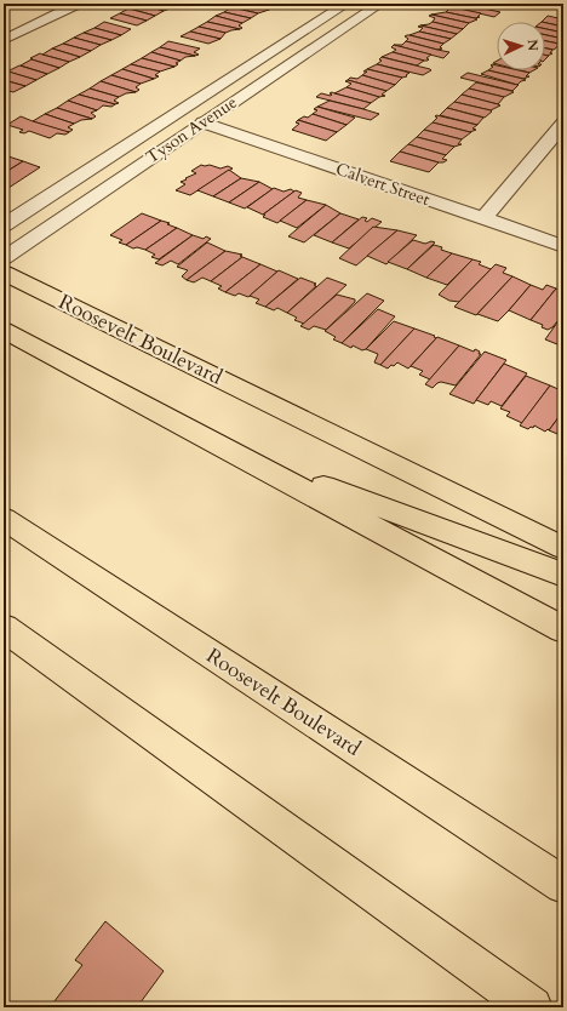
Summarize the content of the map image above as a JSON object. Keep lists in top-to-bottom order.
{
  "streets": {
    "highway": ["Roosevelt Boulevard"],
    "street": ["Tyson Avenue", "Calvert Street"]
  },
  "crossings": [
    ["Tyson Avenue", "Calvert Street"]
  ],
  "north": "right"
}
